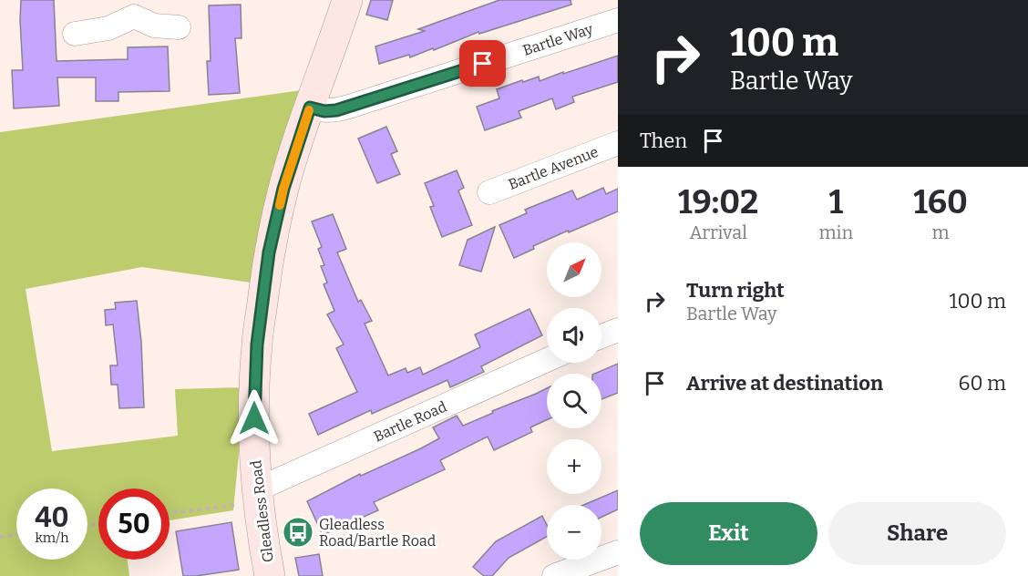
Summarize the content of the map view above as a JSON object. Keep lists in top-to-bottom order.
{
  "streets": {
    "main road": ["Gleadless Road"],
    "street": ["Bartle Way", "Bartle Avenue", "Bartle Road"]
  },
  "crossings": [
    ["Bartle Way", "Gleadless Road"],
    ["Bartle Road", "Gleadless Road"]
  ],
  "places": {
    "bus stop": ["Gleadless Road/Bartle Road"]
  },
  "north": "top right",
  "page": {
    "turn": ["100 m", "Bartle Way"],
    "then": "Then",
    "eta": [
      "19:02",
      "Arrival",
      "1",
      "min",
      "160",
      "m"
    ],
    "map_buttons": ["+", "−"],
    "list": [
      {
        "name": "Turn right",
        "note": "Bartle Way",
        "value": "100 m"
      },
      {
        "name": "Arrive at destination",
        "value": "60 m"
      }
    ],
    "speed": "40 km/h",
    "limit": "50",
    "buttons": ["Exit", "Share"]
  }
}
